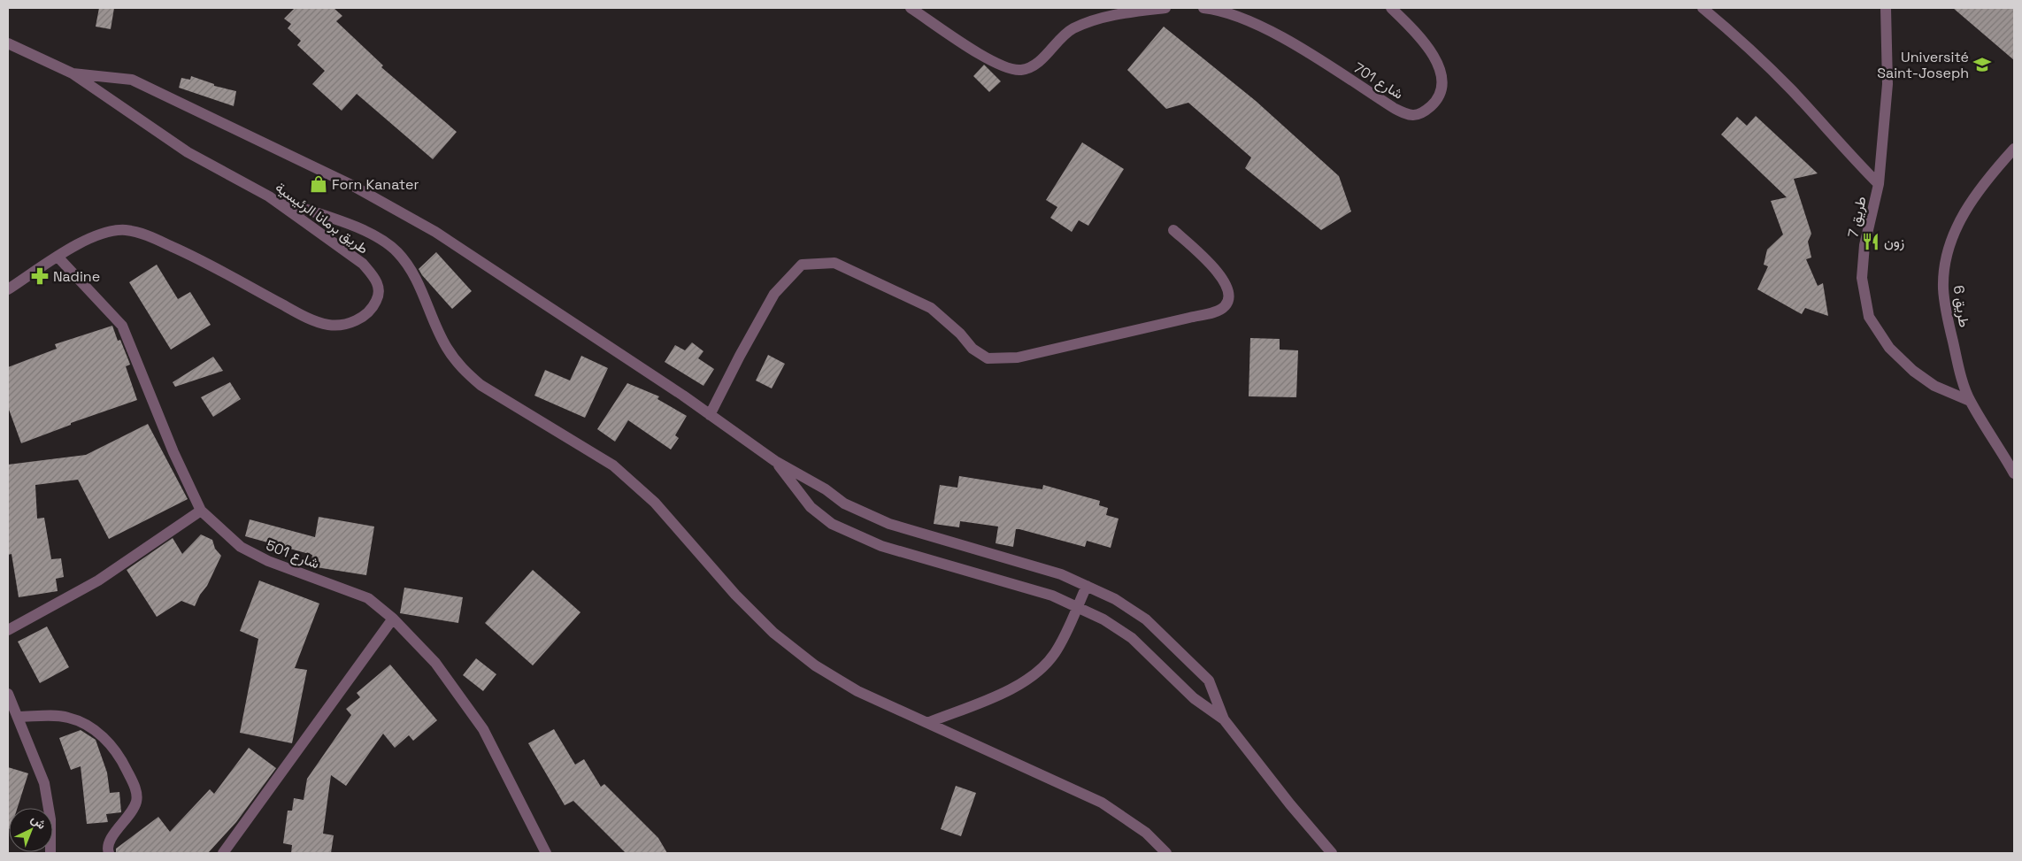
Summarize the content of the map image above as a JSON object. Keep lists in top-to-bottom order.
{
  "streets": {
    "street": [
      "شارع 701",
      "طريق 7",
      "طريق برمانا الرئيسية",
      "طريق 6",
      "شارع 501"
    ]
  },
  "crossings": [
    ["طريق 7", "طريق 6"],
    ["طريق برمانا الرئيسية", "شارع 501"]
  ],
  "places": {
    "school or university": ["Université Saint-Joseph"],
    "shop": ["Forn Kanater"],
    "restaurant": ["زون"],
    "pharmacy": ["Nadine"]
  },
  "north": "top right"
}
